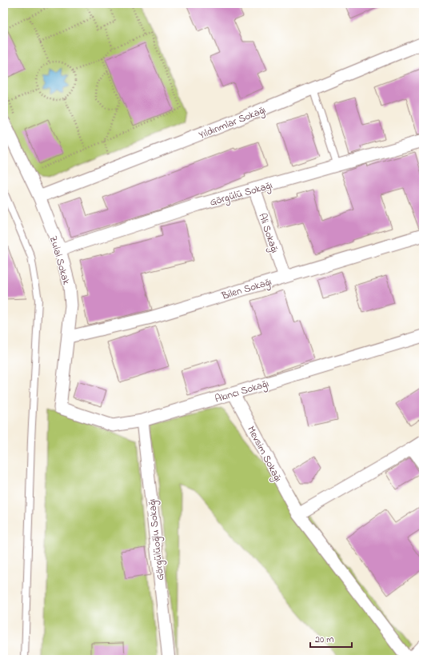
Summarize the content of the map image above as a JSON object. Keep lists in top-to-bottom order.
{
  "streets": {
    "street": [
      "Yıldırımlar Sokağı",
      "Görgülü Sokağı",
      "Ali Sokağı",
      "Zulal Sokak",
      "Bilen Sokağı",
      "Akıncı Sokağı",
      "Mevsim Sokağı",
      "Görgülüoğlu Sokağı"
    ]
  },
  "crossings": [
    ["Yıldırımlar Sokağı", "Zulal Sokak"],
    ["Görgülü Sokağı", "Ali Sokağı"],
    ["Görgülü Sokağı", "Zulal Sokak"],
    ["Ali Sokağı", "Bilen Sokağı"],
    ["Zulal Sokak", "Bilen Sokağı"],
    ["Zulal Sokak", "Akıncı Sokağı"],
    ["Akıncı Sokağı", "Mevsim Sokağı"],
    ["Akıncı Sokağı", "Görgülüoğlu Sokağı"]
  ],
  "scale_bar": "20 m"
}
